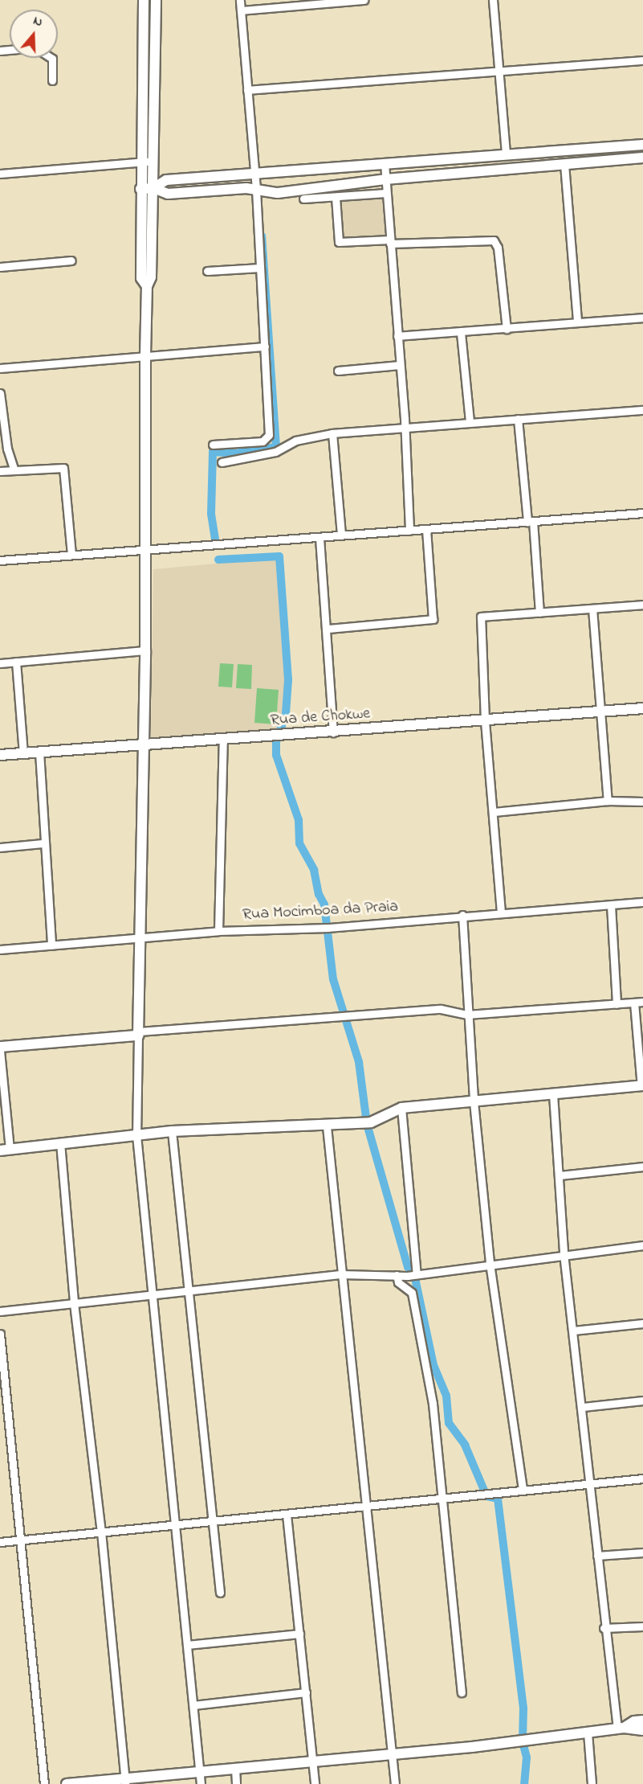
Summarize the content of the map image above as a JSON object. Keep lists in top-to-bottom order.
{
  "streets": {
    "street": ["Rua de Chokwe", "Rua Mocimboa da Praia"]
  },
  "north": "top"
}
